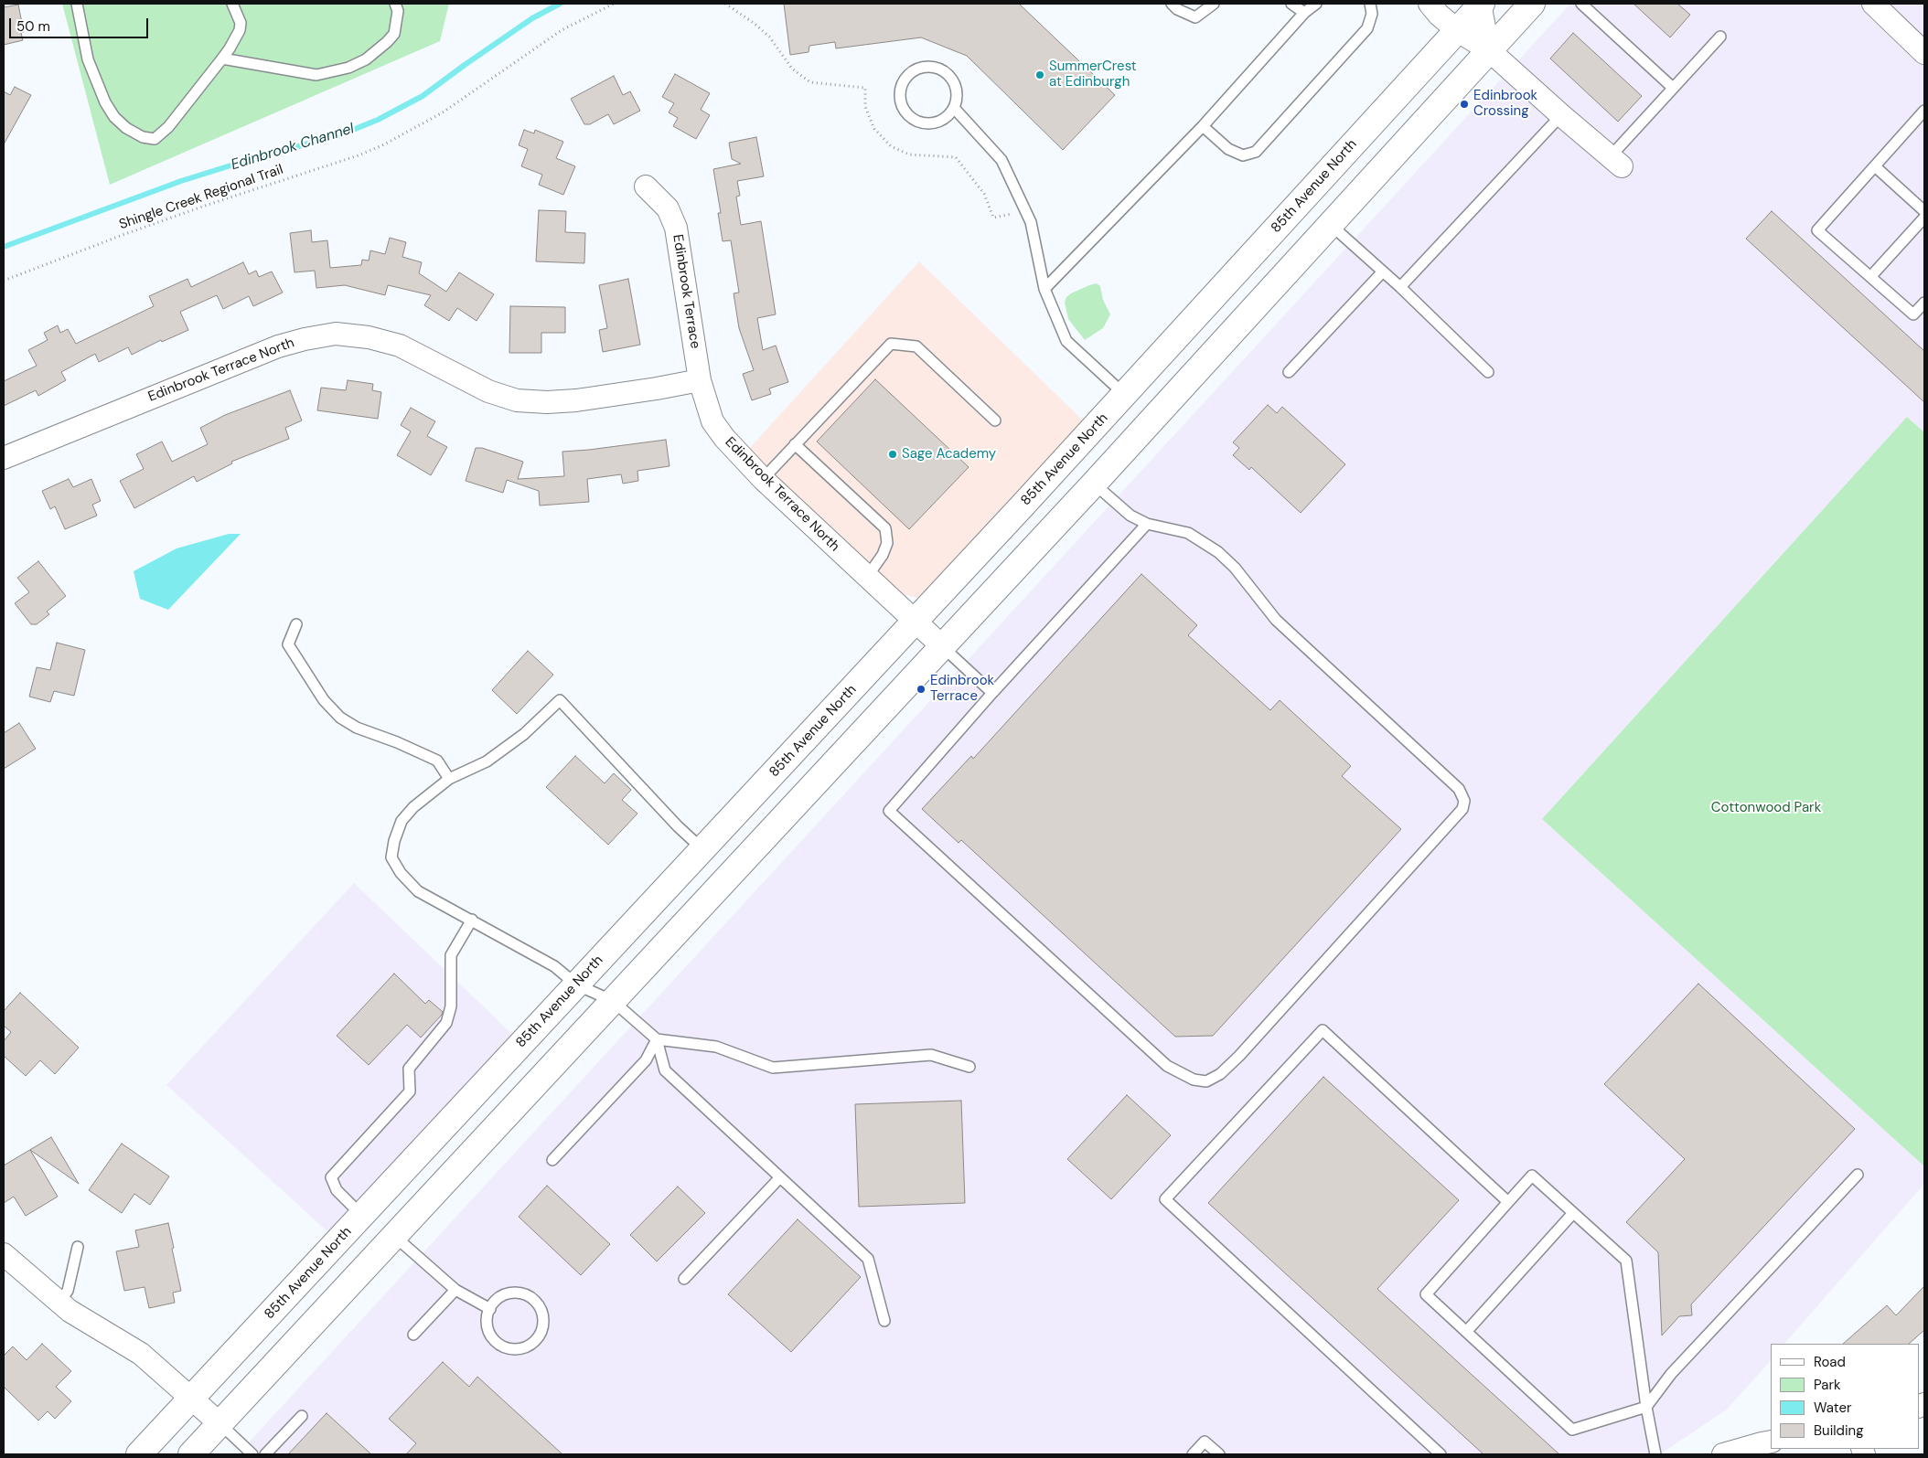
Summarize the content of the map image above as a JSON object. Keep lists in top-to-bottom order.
{
  "streets": {
    "main road": ["85th Avenue North"],
    "street": ["Edinbrook Terrace", "Edinbrook Terrace North"],
    "path": ["Shingle Creek Regional Trail"]
  },
  "crossings": [
    ["85th Avenue North", "Edinbrook Terrace North"],
    ["Edinbrook Terrace", "Edinbrook Terrace North"]
  ],
  "water": ["Edinbrook Channel"],
  "parks": ["Cottonwood Park"],
  "places": [
    "SummerCrest at Edinburgh",
    "Edinbrook Crossing",
    "Sage Academy",
    "Edinbrook Terrace"
  ],
  "legend": [
    "Road",
    "Park",
    "Water",
    "Building"
  ],
  "scale_bar": "50 m"
}
